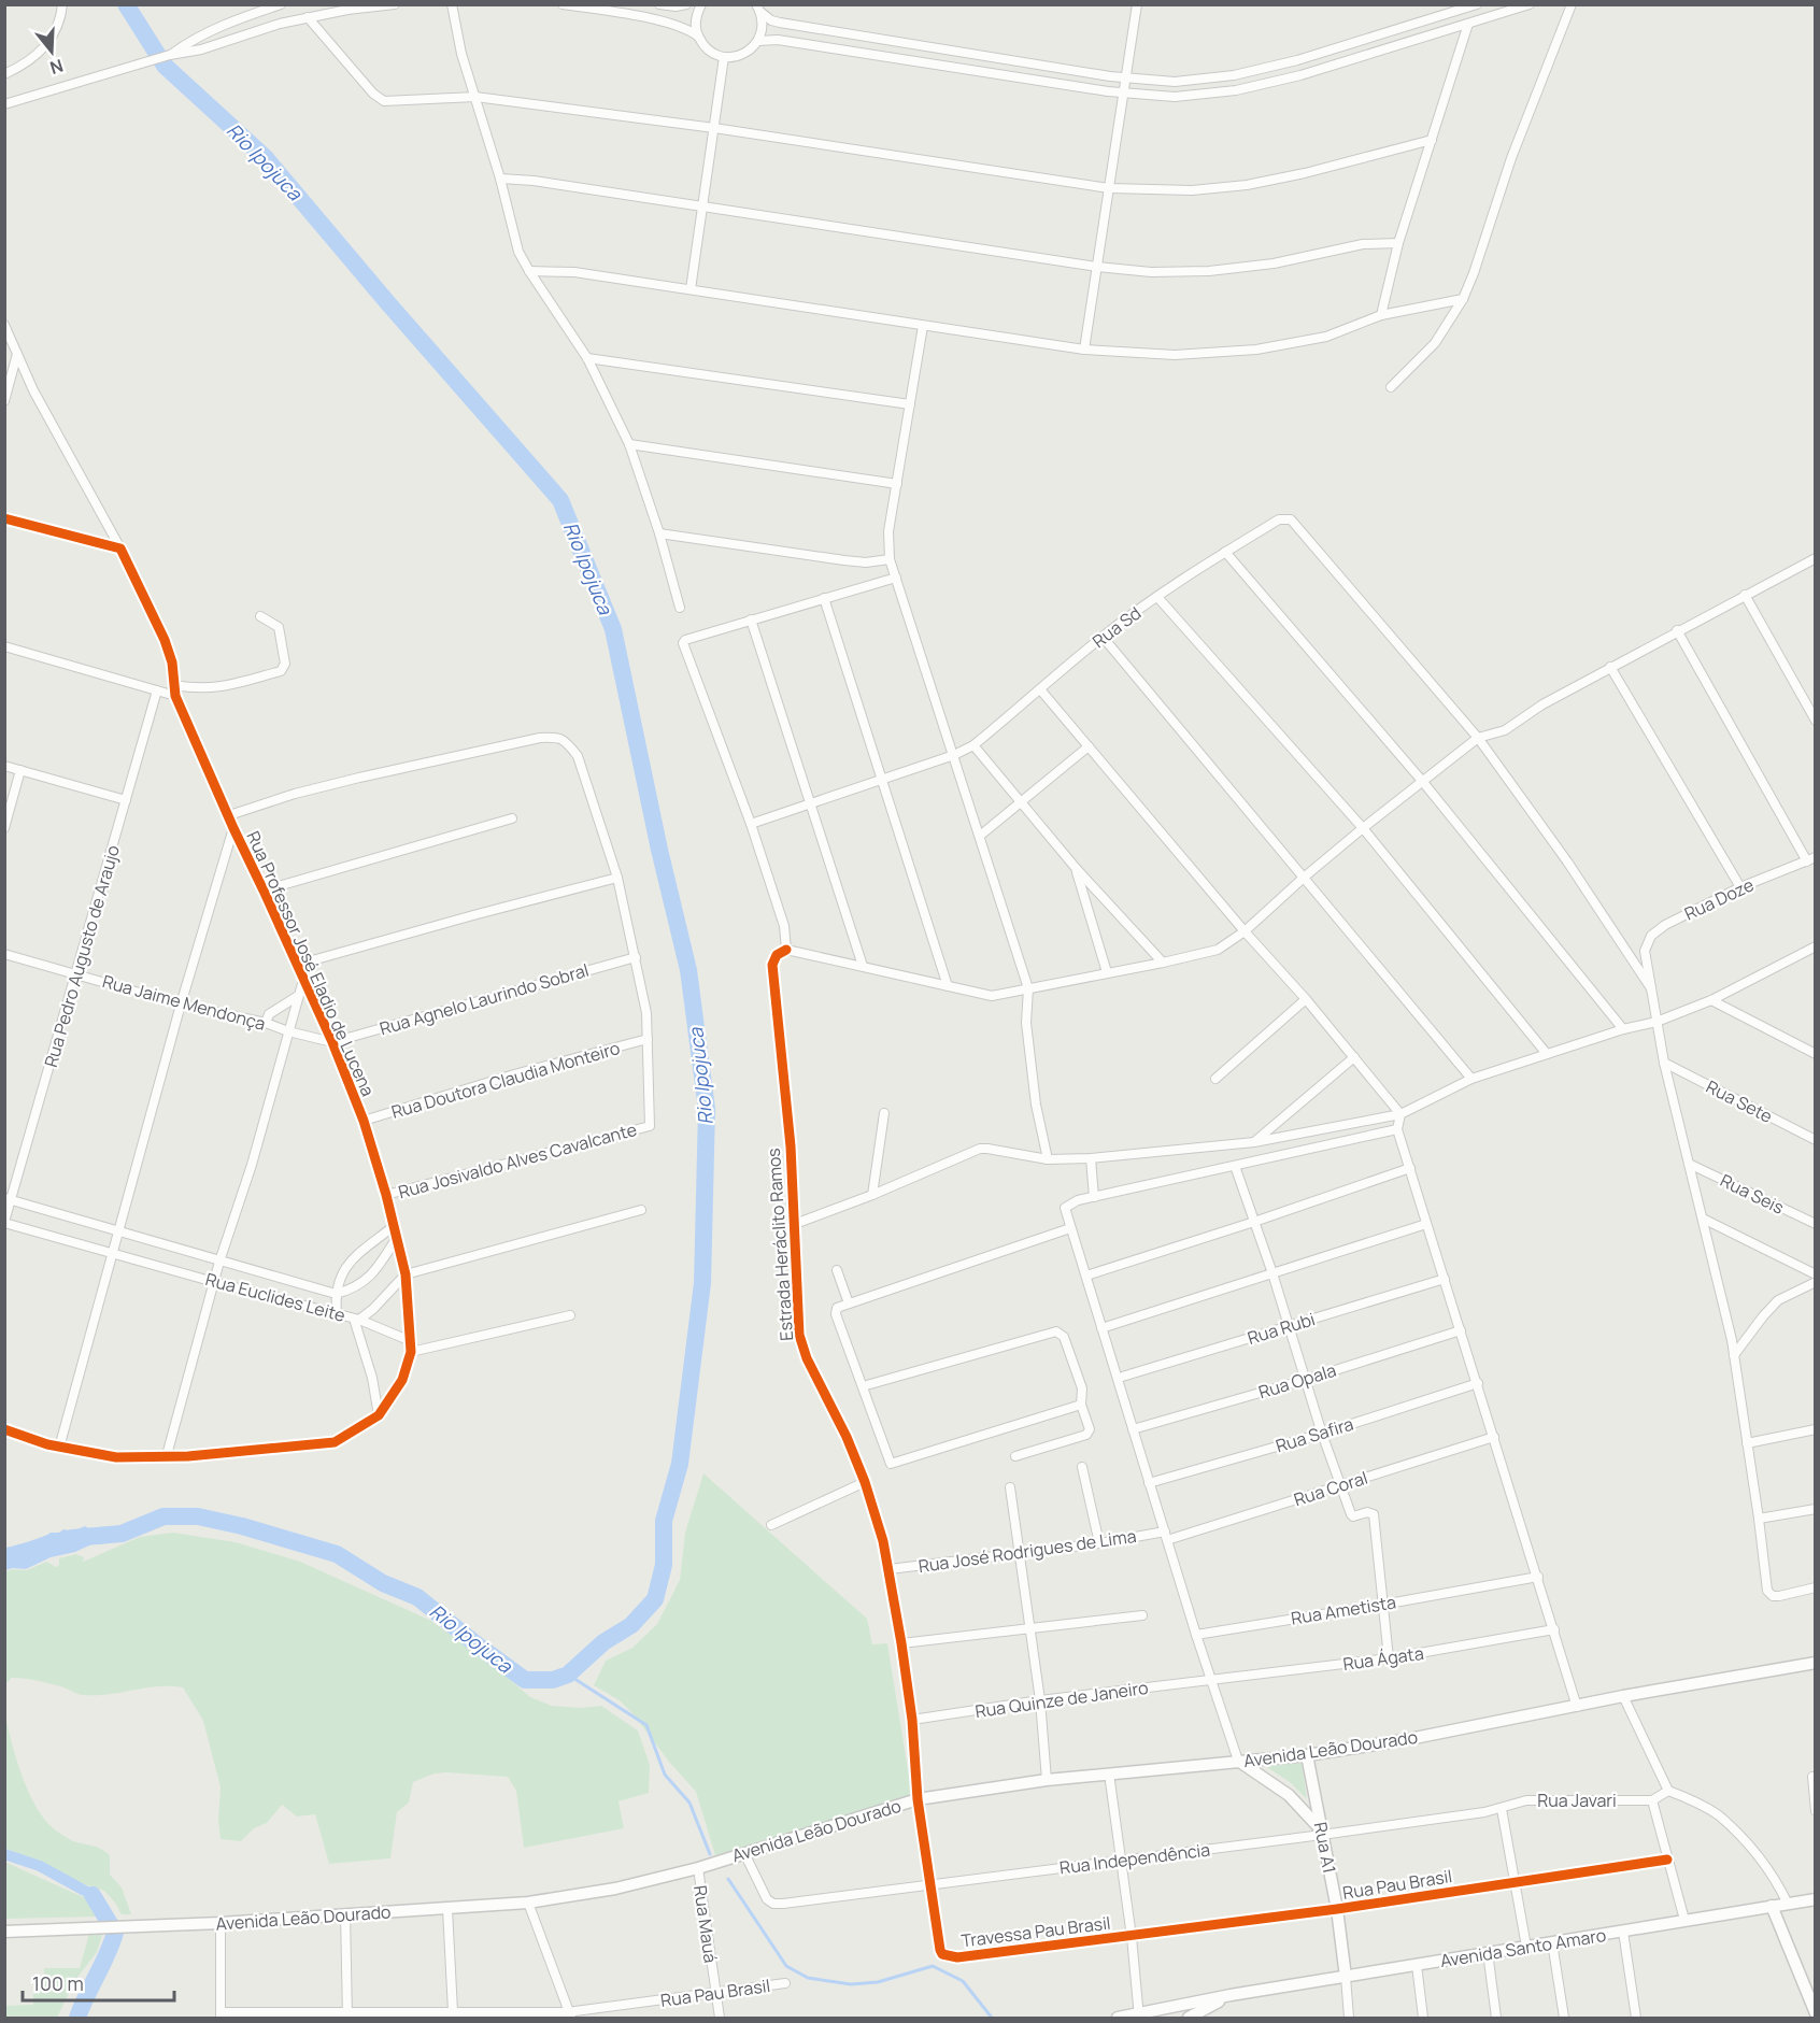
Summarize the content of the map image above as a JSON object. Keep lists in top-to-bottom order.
{
  "streets": {
    "main road": ["Avenida Leão Dourado", "Rua A1", "Avenida Santo Amaro"],
    "street": [
      "Rua Sd",
      "Rua Doze",
      "Rua Pedro Augusto de Araujo",
      "Rua Professor José Eladio de Lucena",
      "Rua Agnelo Laurindo Sobral",
      "Rua Jaime Mendonça",
      "Rua Doutora Claudia Monteiro",
      "Rua Sete",
      "Rua Josivaldo Alves Cavalcante",
      "Rua Seis",
      "Estrada Heráclito Ramos",
      "Rua Euclides Leite",
      "Rua Rubi",
      "Rua Opala",
      "Rua Safira",
      "Rua Coral",
      "Rua José Rodrigues de Lima",
      "Rua Ametista",
      "Rua Ágata",
      "Rua Quinze de Janeiro",
      "Rua Javari",
      "Rua Independência",
      "Rua Pau Brasil",
      "Rua Mauá",
      "Travessa Pau Brasil"
    ]
  },
  "crossings": [
    ["Rua Pedro Augusto de Araujo", "Rua Jaime Mendonça"],
    ["Rua Pedro Augusto de Araujo", "Rua Euclides Leite"],
    ["Rua Professor José Eladio de Lucena", "Rua Agnelo Laurindo Sobral"],
    ["Rua Professor José Eladio de Lucena", "Rua Jaime Mendonça"],
    ["Rua Professor José Eladio de Lucena", "Rua Doutora Claudia Monteiro"],
    ["Rua Professor José Eladio de Lucena", "Rua Josivaldo Alves Cavalcante"],
    ["Rua Professor José Eladio de Lucena", "Rua Euclides Leite"],
    ["Rua Agnelo Laurindo Sobral", "Rua Jaime Mendonça"],
    ["Rua Doutora Claudia Monteiro", "Rua Josivaldo Alves Cavalcante"],
    ["Estrada Heráclito Ramos", "Rua José Rodrigues de Lima"],
    ["Estrada Heráclito Ramos", "Rua Quinze de Janeiro"],
    ["Estrada Heráclito Ramos", "Avenida Leão Dourado"],
    ["Estrada Heráclito Ramos", "Rua Independência"],
    ["Estrada Heráclito Ramos", "Travessa Pau Brasil"],
    ["Rua Coral", "Rua José Rodrigues de Lima"],
    ["Rua Ágata", "Rua Quinze de Janeiro"],
    ["Avenida Leão Dourado", "Rua A1"],
    ["Avenida Leão Dourado", "Rua Independência"],
    ["Avenida Leão Dourado", "Rua Mauá"],
    ["Avenida Leão Dourado", "Travessa Pau Brasil"],
    ["Rua Javari", "Rua Independência"],
    ["Rua A1", "Rua Independência"],
    ["Rua A1", "Rua Pau Brasil"],
    ["Rua A1", "Avenida Santo Amaro"],
    ["Rua Independência", "Travessa Pau Brasil"],
    ["Rua Pau Brasil", "Rua Mauá"],
    ["Rua Pau Brasil", "Travessa Pau Brasil"],
    ["Travessa Pau Brasil", "Avenida Santo Amaro"]
  ],
  "water": ["Rio Ipojuca"],
  "scale_bar": "100 m",
  "north": "bottom"
}
